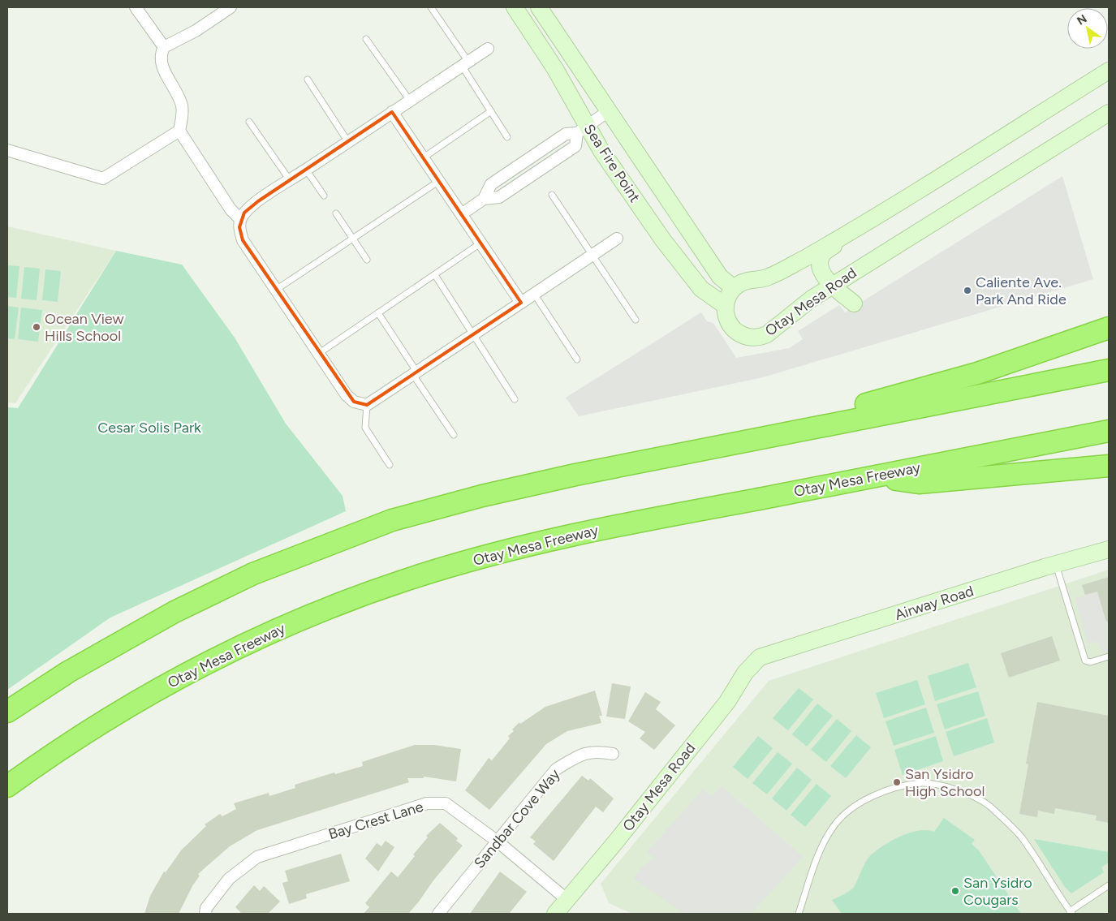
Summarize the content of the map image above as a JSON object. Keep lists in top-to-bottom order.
{
  "streets": {
    "highway": ["Otay Mesa Freeway"],
    "street": [
      "Sea Fire Point",
      "Otay Mesa Road",
      "Airway Road",
      "Sandbar Cove Way",
      "Bay Crest Lane"
    ]
  },
  "crossings": [
    ["Sea Fire Point", "Otay Mesa Road"],
    ["Otay Mesa Road", "Airway Road"],
    ["Otay Mesa Road", "Bay Crest Lane"],
    ["Sandbar Cove Way", "Bay Crest Lane"]
  ],
  "parks": ["Cesar Solis Park"],
  "places": [
    "Caliente Ave. Park And Ride",
    "Ocean View Hills School",
    "San Ysidro High School",
    "San Ysidro Cougars"
  ],
  "north": "top left"
}
